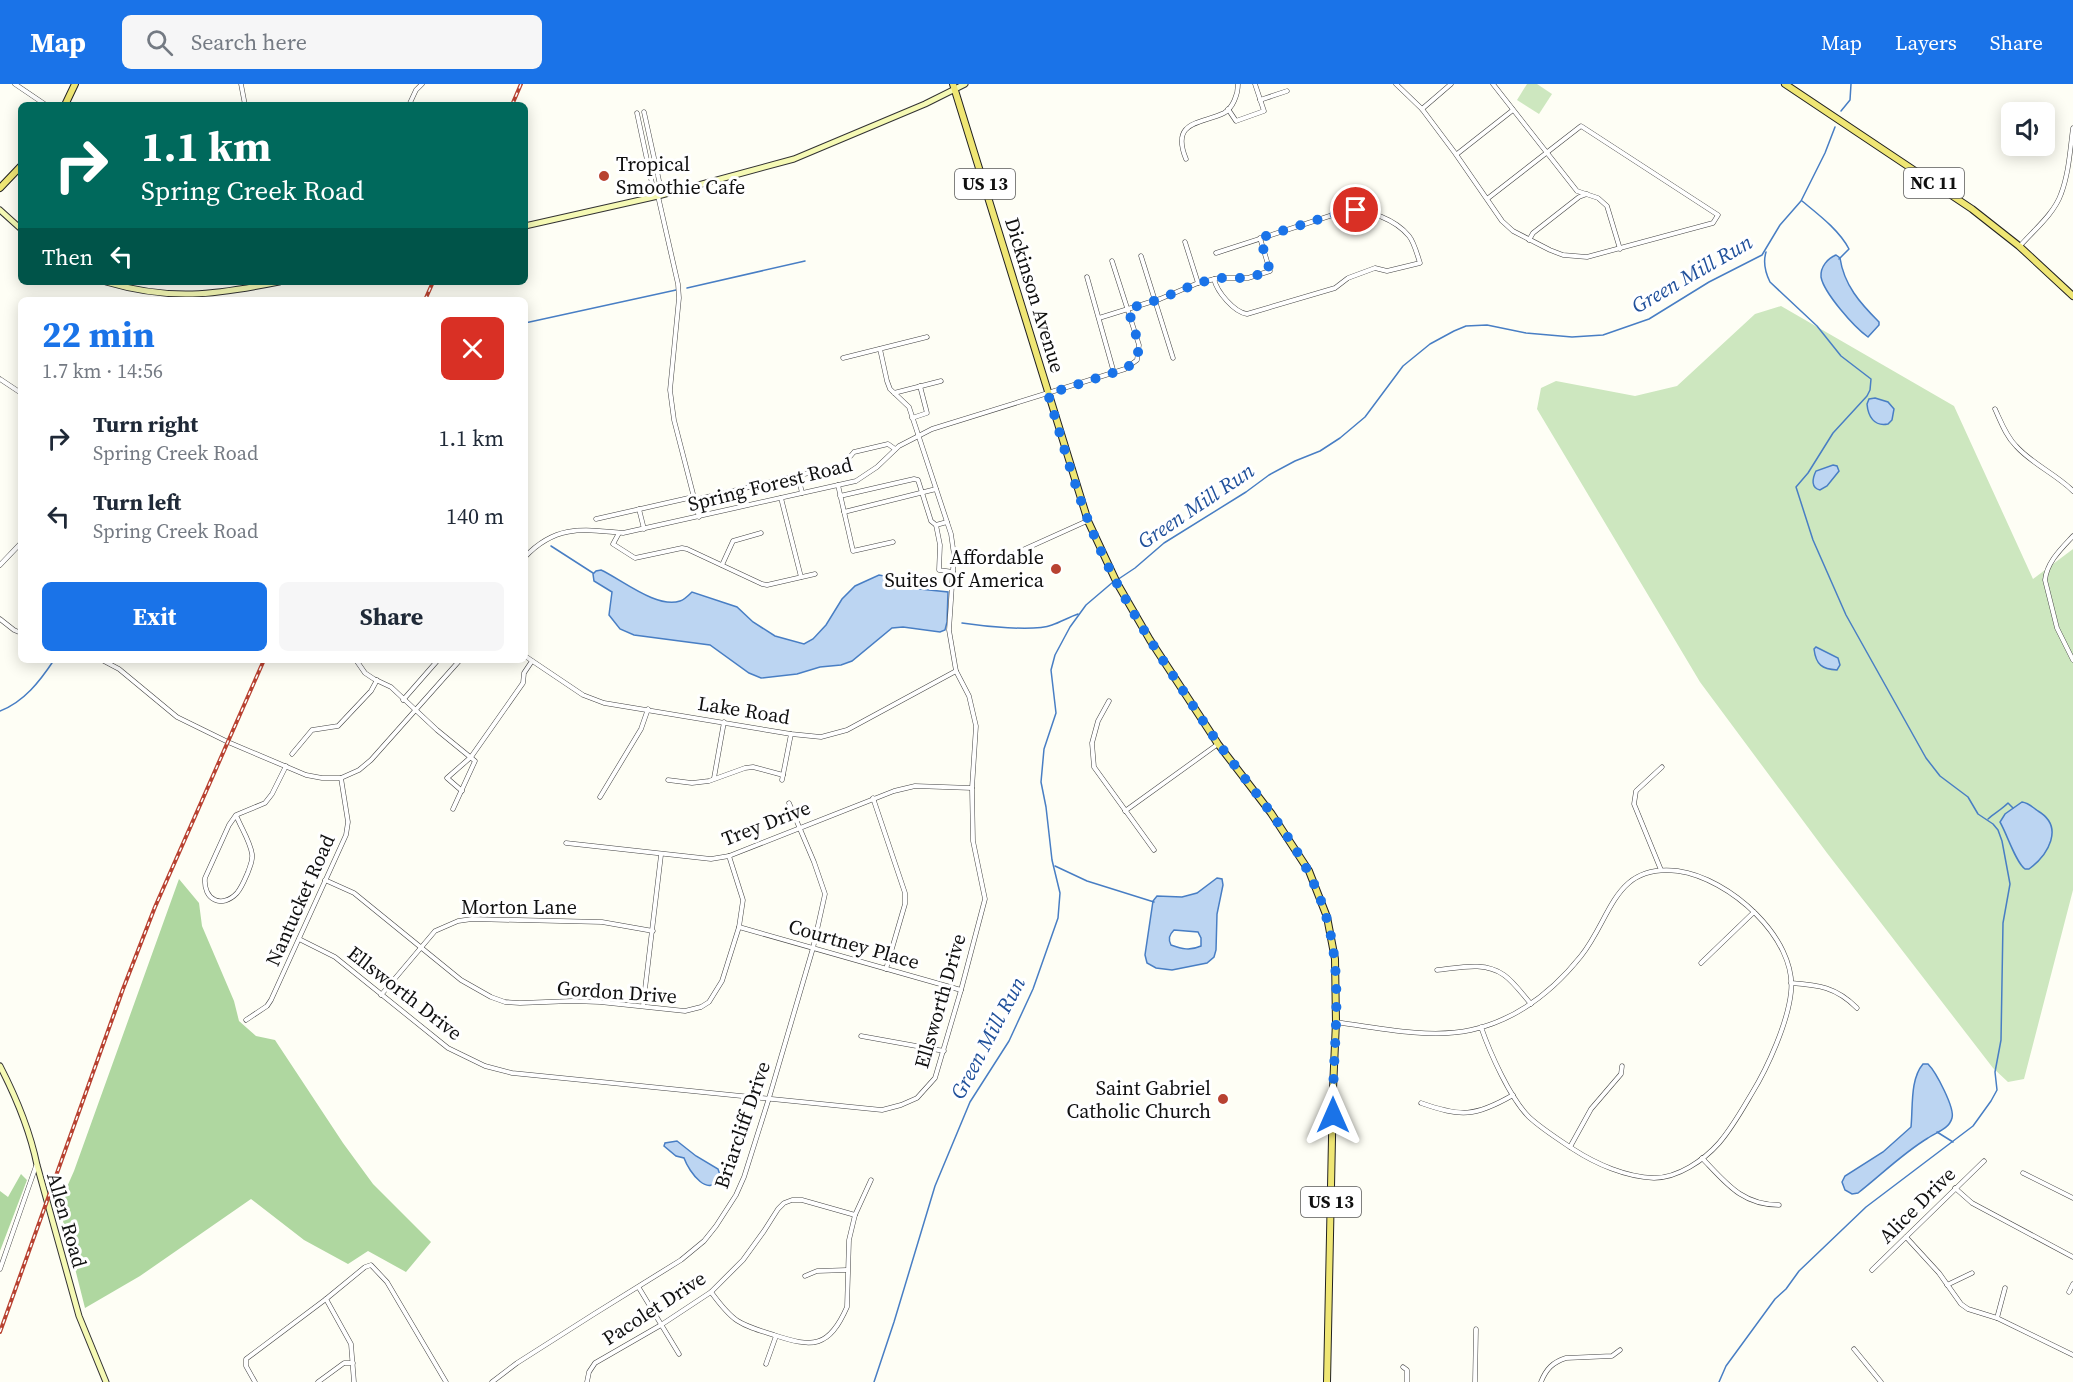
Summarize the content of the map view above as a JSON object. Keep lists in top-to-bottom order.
{
  "streets": {
    "main road": [
      "NC 11",
      "US 13",
      "Dickinson Avenue",
      "Allen Road"
    ],
    "street": [
      "Spring Forest Road",
      "Lake Road",
      "Trey Drive",
      "Nantucket Road",
      "Morton Lane",
      "Courtney Place",
      "Gordon Drive",
      "Ellsworth Drive",
      "Briarcliff Drive",
      "Alice Drive",
      "Pacolet Drive"
    ]
  },
  "crossings": [
    ["Dickinson Avenue", "Spring Forest Road"],
    ["Spring Forest Road", "Ellsworth Drive"],
    ["Lake Road", "Ellsworth Drive"],
    ["Trey Drive", "Gordon Drive"],
    ["Trey Drive", "Ellsworth Drive"],
    ["Trey Drive", "Briarcliff Drive"],
    ["Nantucket Road", "Gordon Drive"],
    ["Nantucket Road", "Ellsworth Drive"],
    ["Morton Lane", "Gordon Drive"],
    ["Morton Lane", "Ellsworth Drive"],
    ["Courtney Place", "Gordon Drive"],
    ["Courtney Place", "Ellsworth Drive"],
    ["Courtney Place", "Briarcliff Drive"],
    ["Ellsworth Drive", "Briarcliff Drive"]
  ],
  "water": ["Green Mill Run"],
  "places": ["Tropical Smoothie Cafe", "Affordable Suites Of America", "Saint Gabriel Catholic Church"],
  "page": {
    "header": "Map",
    "search": "Search here",
    "nav": ["Map", "Layers", "Share"],
    "turn": ["1.1 km", "Spring Creek Road"],
    "then": "Then",
    "heading": ["22 min", "1.7 km · 14:56"],
    "list": [
      {
        "name": "Turn right",
        "note": "Spring Creek Road",
        "value": "1.1 km"
      },
      {
        "name": "Turn left",
        "note": "Spring Creek Road",
        "value": "140 m"
      }
    ],
    "buttons": ["Exit", "Share"]
  }
}
